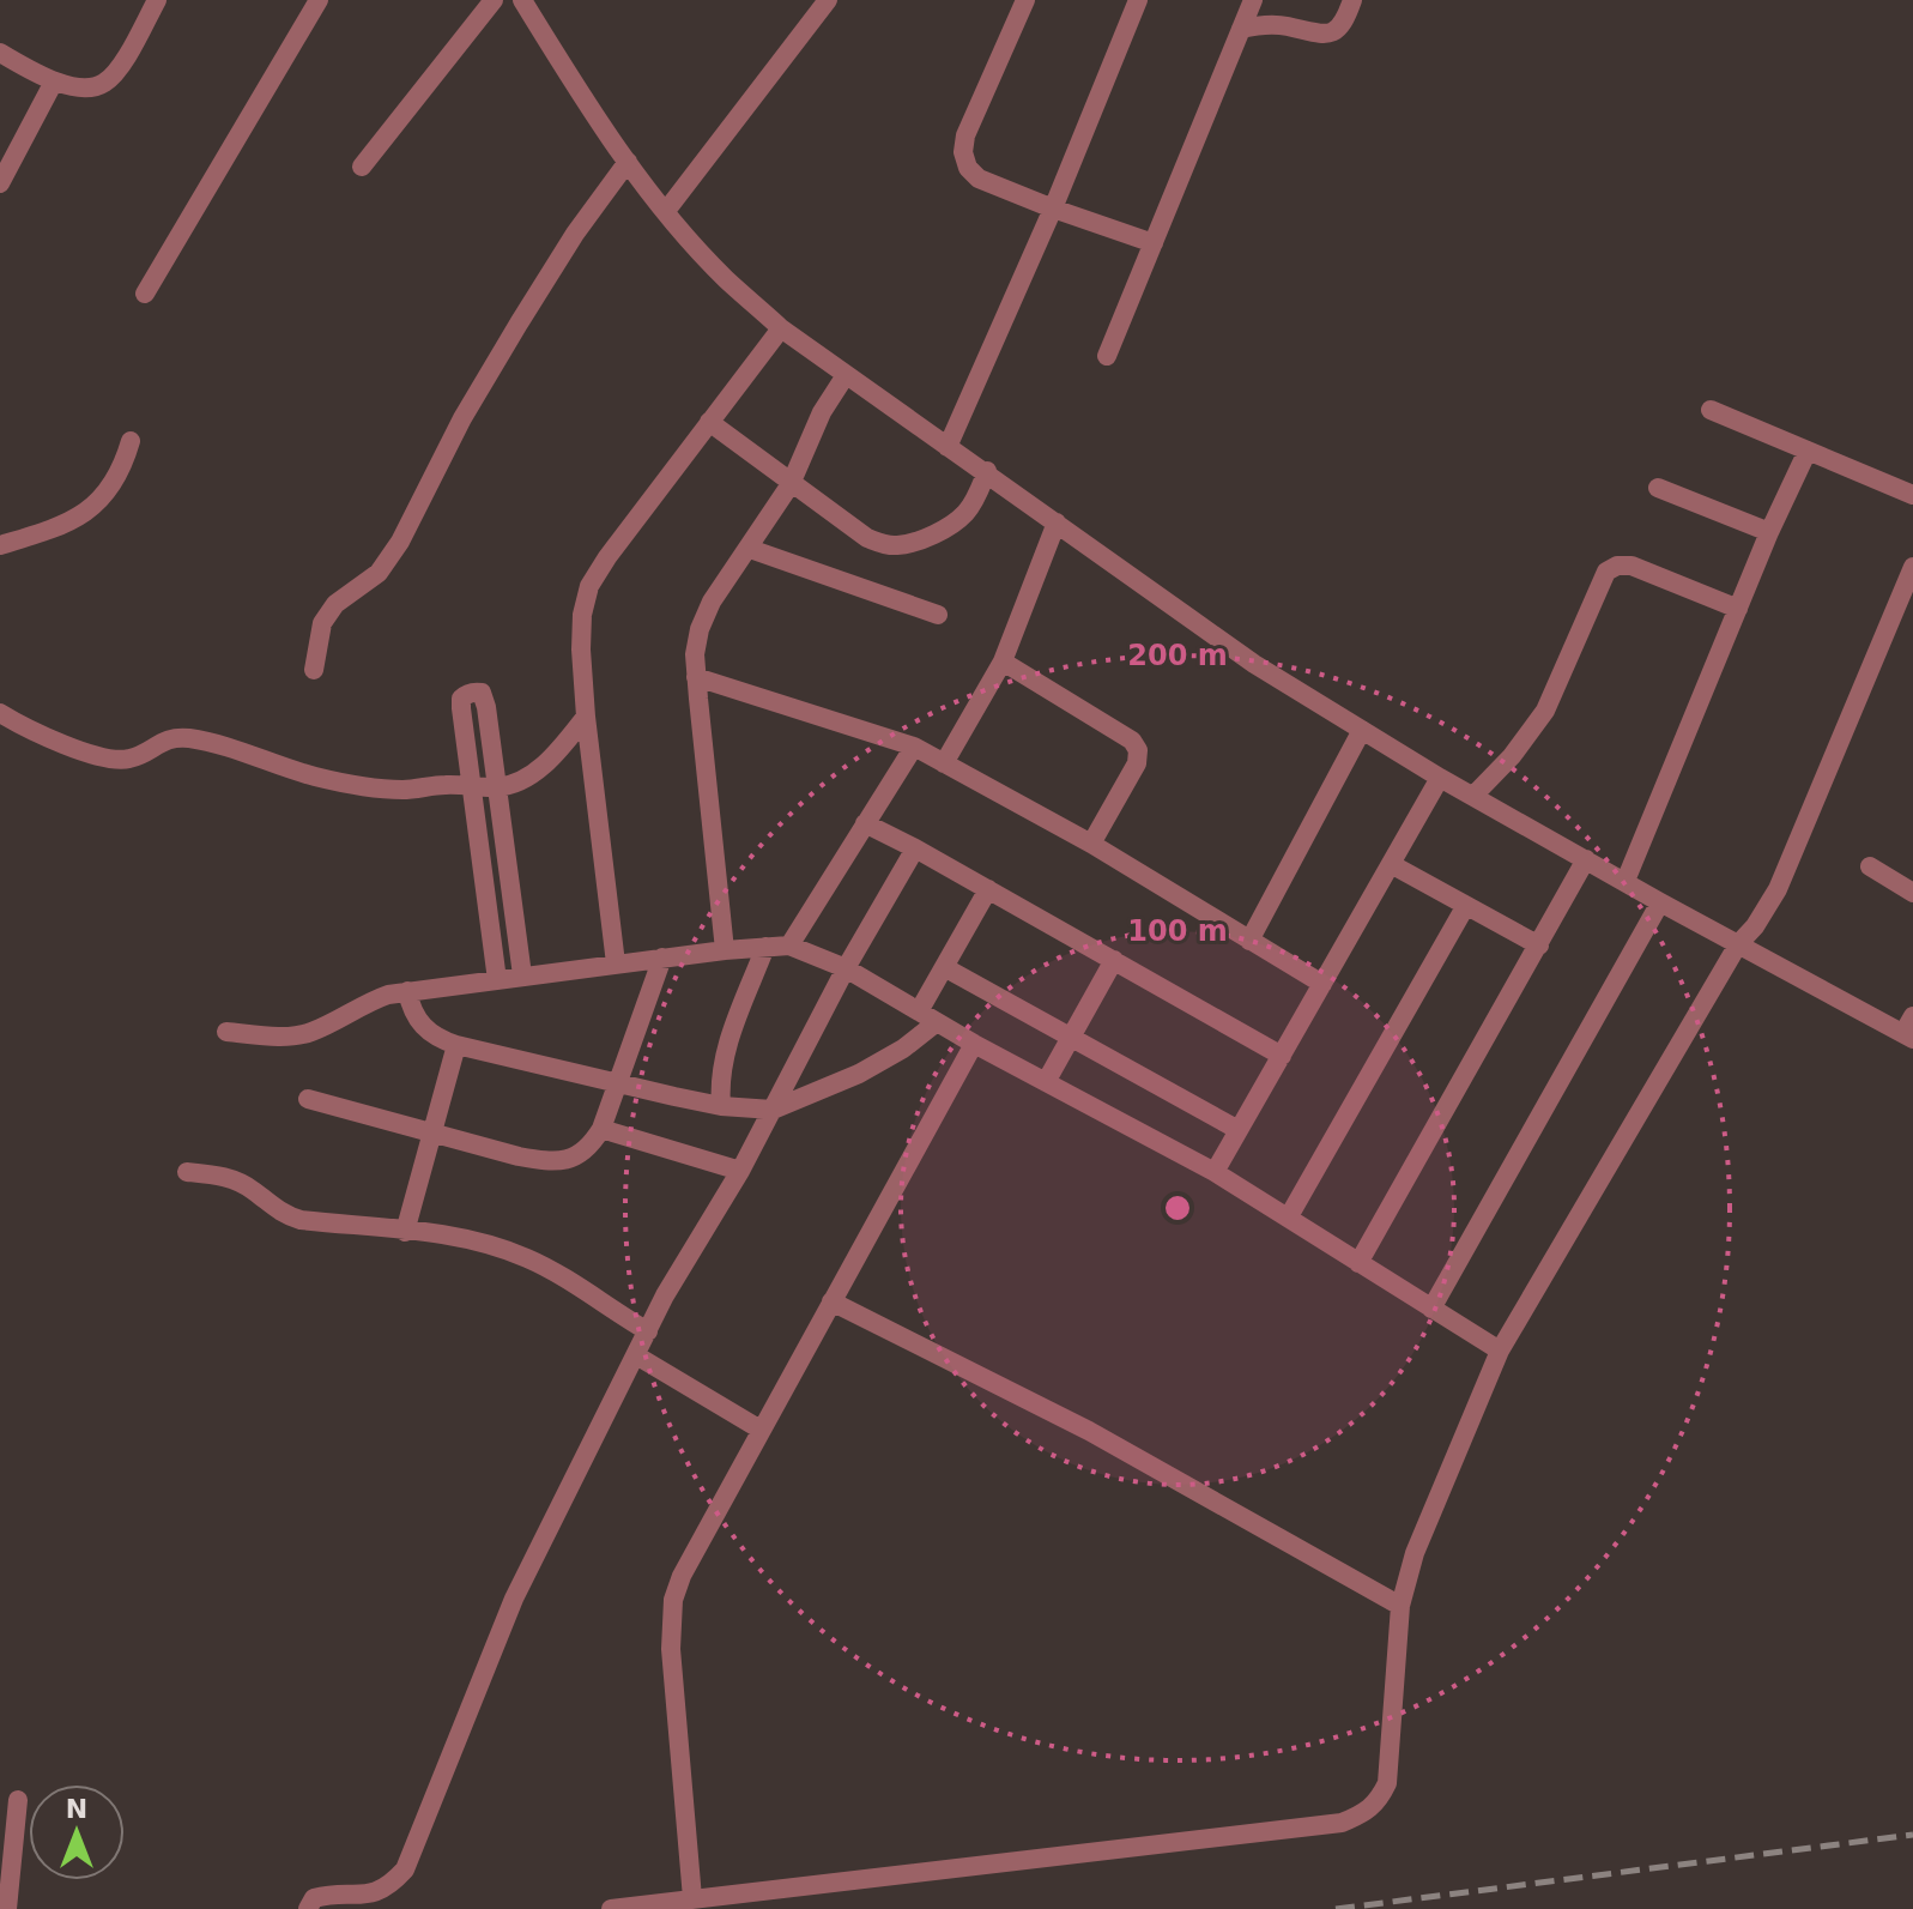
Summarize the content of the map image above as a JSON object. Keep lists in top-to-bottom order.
{
  "north": "top",
  "rings": ["200 m", "100 m"]
}
